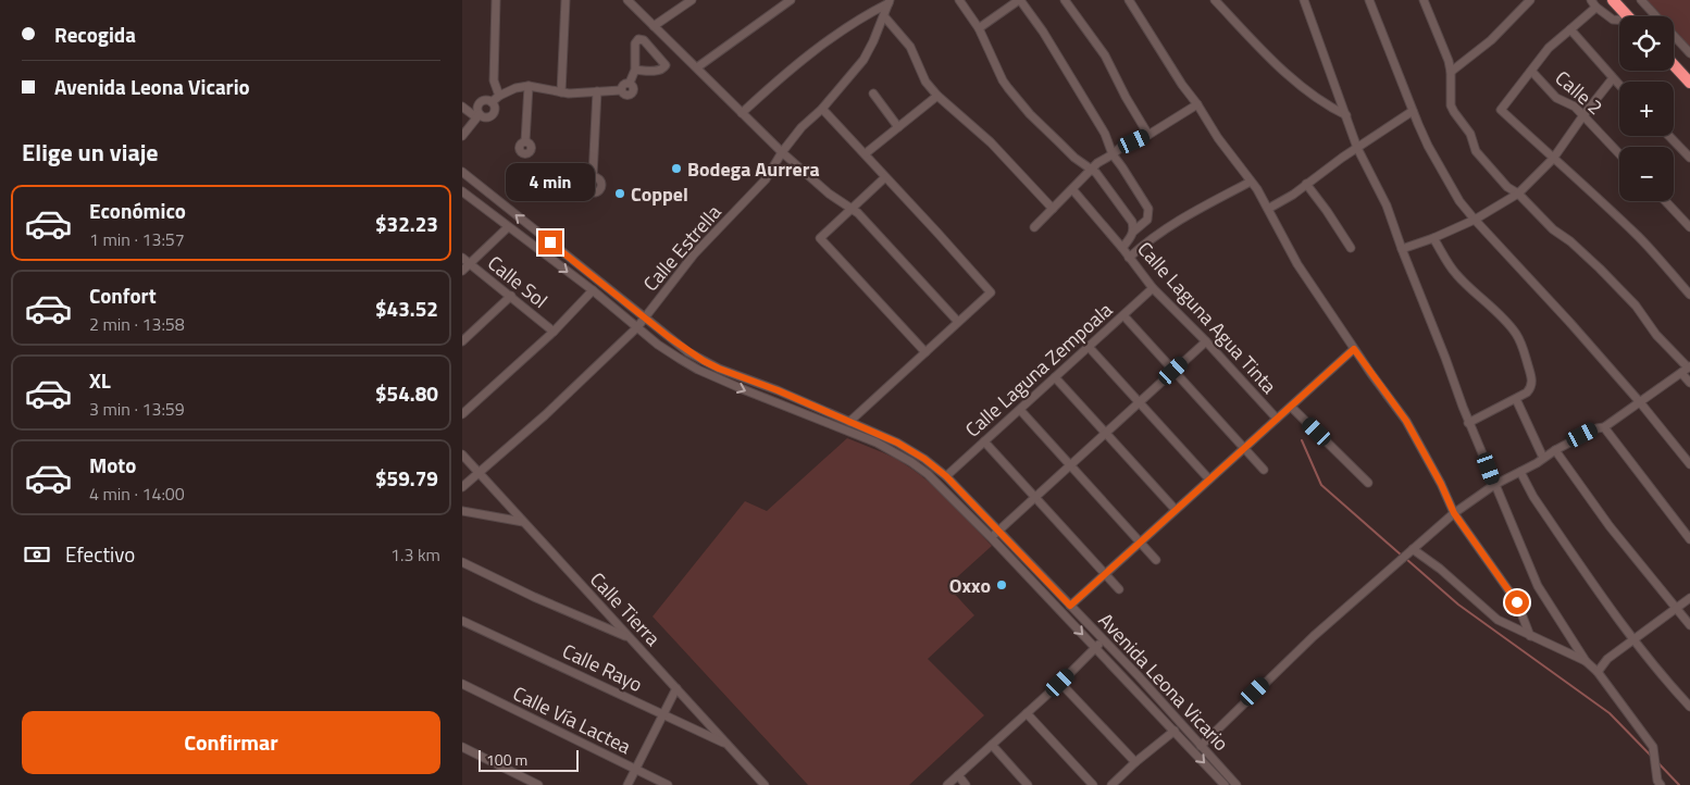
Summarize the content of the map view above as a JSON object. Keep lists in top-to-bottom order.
{
  "streets": {
    "street": [
      "Calle 2",
      "Calle Estrella",
      "Calle Sol",
      "Calle Laguna Agua Tinta",
      "Calle Laguna Zempoala",
      "Calle Tierra",
      "Calle Rayo",
      "Avenida Leona Vicario",
      "Calle Vía Lactea"
    ]
  },
  "crossings": [
    ["Calle Estrella", "Calle Tierra"],
    ["Calle Estrella", "Avenida Leona Vicario"],
    ["Calle Laguna Agua Tinta", "Calle Laguna Zempoala"],
    ["Calle Laguna Zempoala", "Avenida Leona Vicario"],
    ["Calle Tierra", "Calle Rayo"]
  ],
  "places": ["Bodega Aurrera", "Coppel", "Oxxo"],
  "scale_bar": "100 m",
  "page": {
    "banner": ["Recogida", "Avenida Leona Vicario"],
    "map_buttons": ["+", "−"],
    "heading": "Elige un viaje",
    "bubble": "4 min",
    "list": [
      {
        "name": "Económico",
        "note": "1 min · 13:57",
        "value": "$32.23"
      },
      {
        "name": "Confort",
        "note": "2 min · 13:58",
        "value": "$43.52"
      },
      {
        "name": "XL",
        "note": "3 min · 13:59",
        "value": "$54.80"
      },
      {
        "name": "Moto",
        "note": "4 min · 14:00",
        "value": "$59.79"
      }
    ],
    "pay": ["Efectivo", "1.3 km"],
    "buttons": "Confirmar",
    "scale": "100 m"
  }
}
